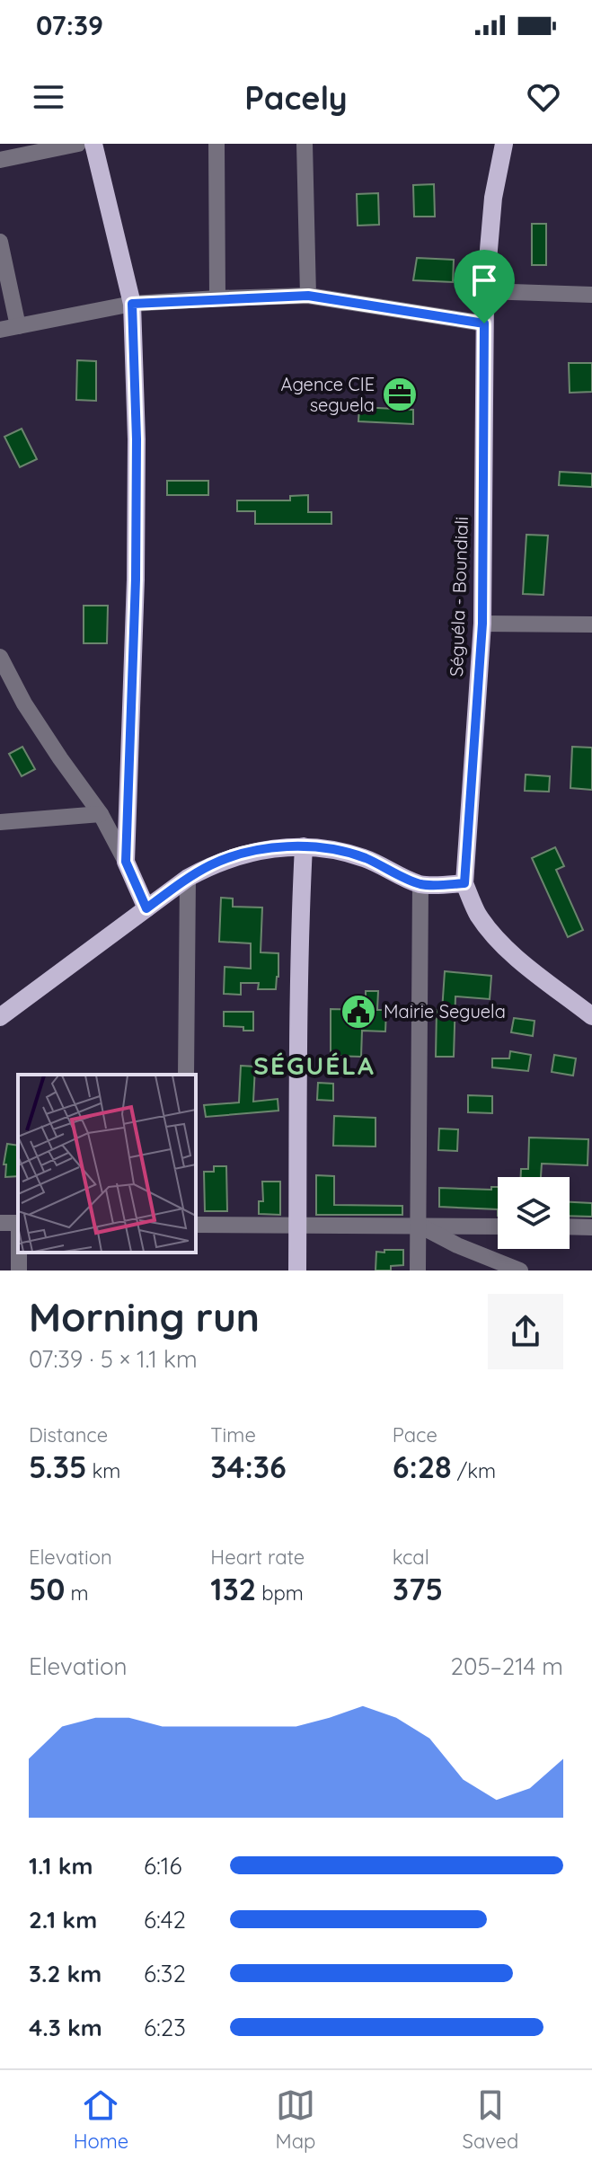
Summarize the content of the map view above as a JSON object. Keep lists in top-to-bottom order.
{
  "streets": {
    "main road": ["Séguéla - Boundiali"]
  },
  "districts": ["SÉGUÉLA"],
  "places": {
    "office": ["Agence CIE seguela"],
    "public building": ["Mairie Seguela"]
  },
  "page": {
    "status": "07:39",
    "header": "Pacely",
    "heading": ["Morning run", "07:39 · 5 × 1.1 km"],
    "stats": [
      ["Distance", "5.35 km"],
      ["Time", "34:36"],
      ["Pace", "6:28 /km"],
      ["Elevation", "50 m"],
      ["Heart rate", "132 bpm"],
      ["kcal", "375"]
    ],
    "chart": ["Elevation", "205–214 m"],
    "list": [
      {
        "name": "1.1 km",
        "note": "6:16"
      },
      {
        "name": "2.1 km",
        "note": "6:42"
      },
      {
        "name": "3.2 km",
        "note": "6:32"
      },
      {
        "name": "4.3 km",
        "note": "6:23"
      }
    ],
    "tabs": ["Home", "Map", "Saved"]
  }
}
